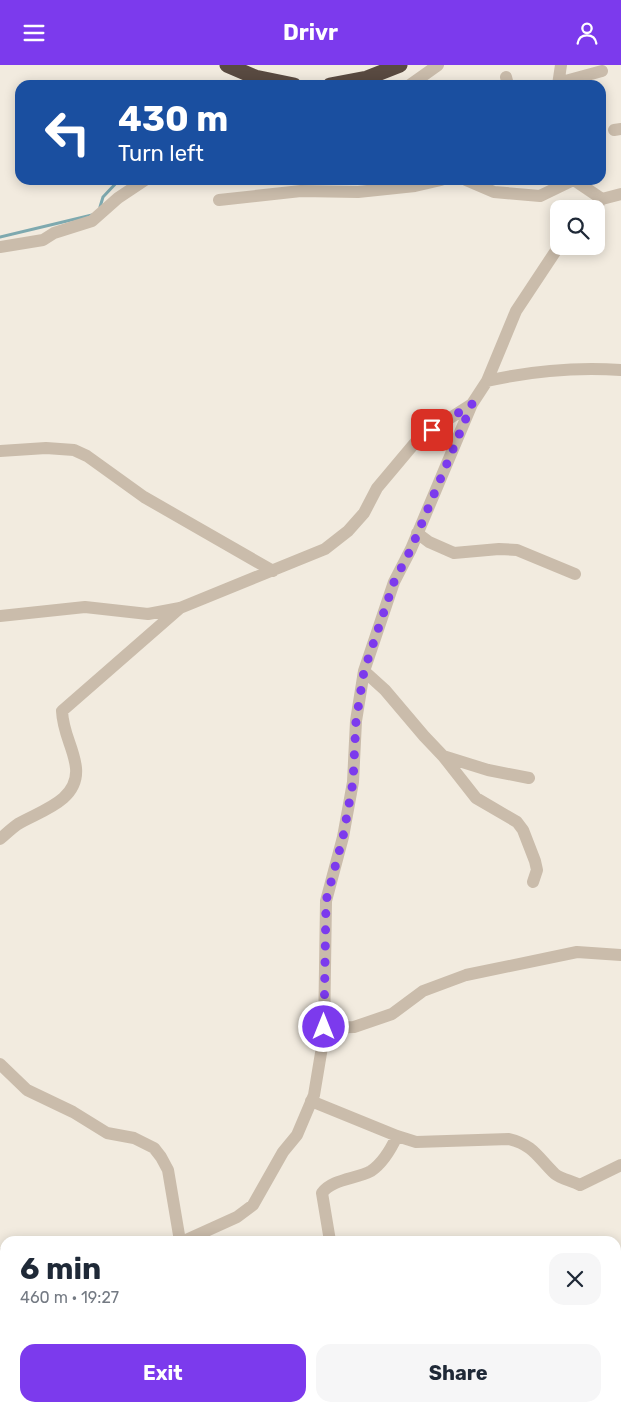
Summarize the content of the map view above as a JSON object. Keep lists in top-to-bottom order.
{
  "page": {
    "header": "Drivr",
    "turn": ["430 m", "Turn left"],
    "heading": ["6 min", "460 m · 19:27"],
    "buttons": ["Exit", "Share"]
  }
}
